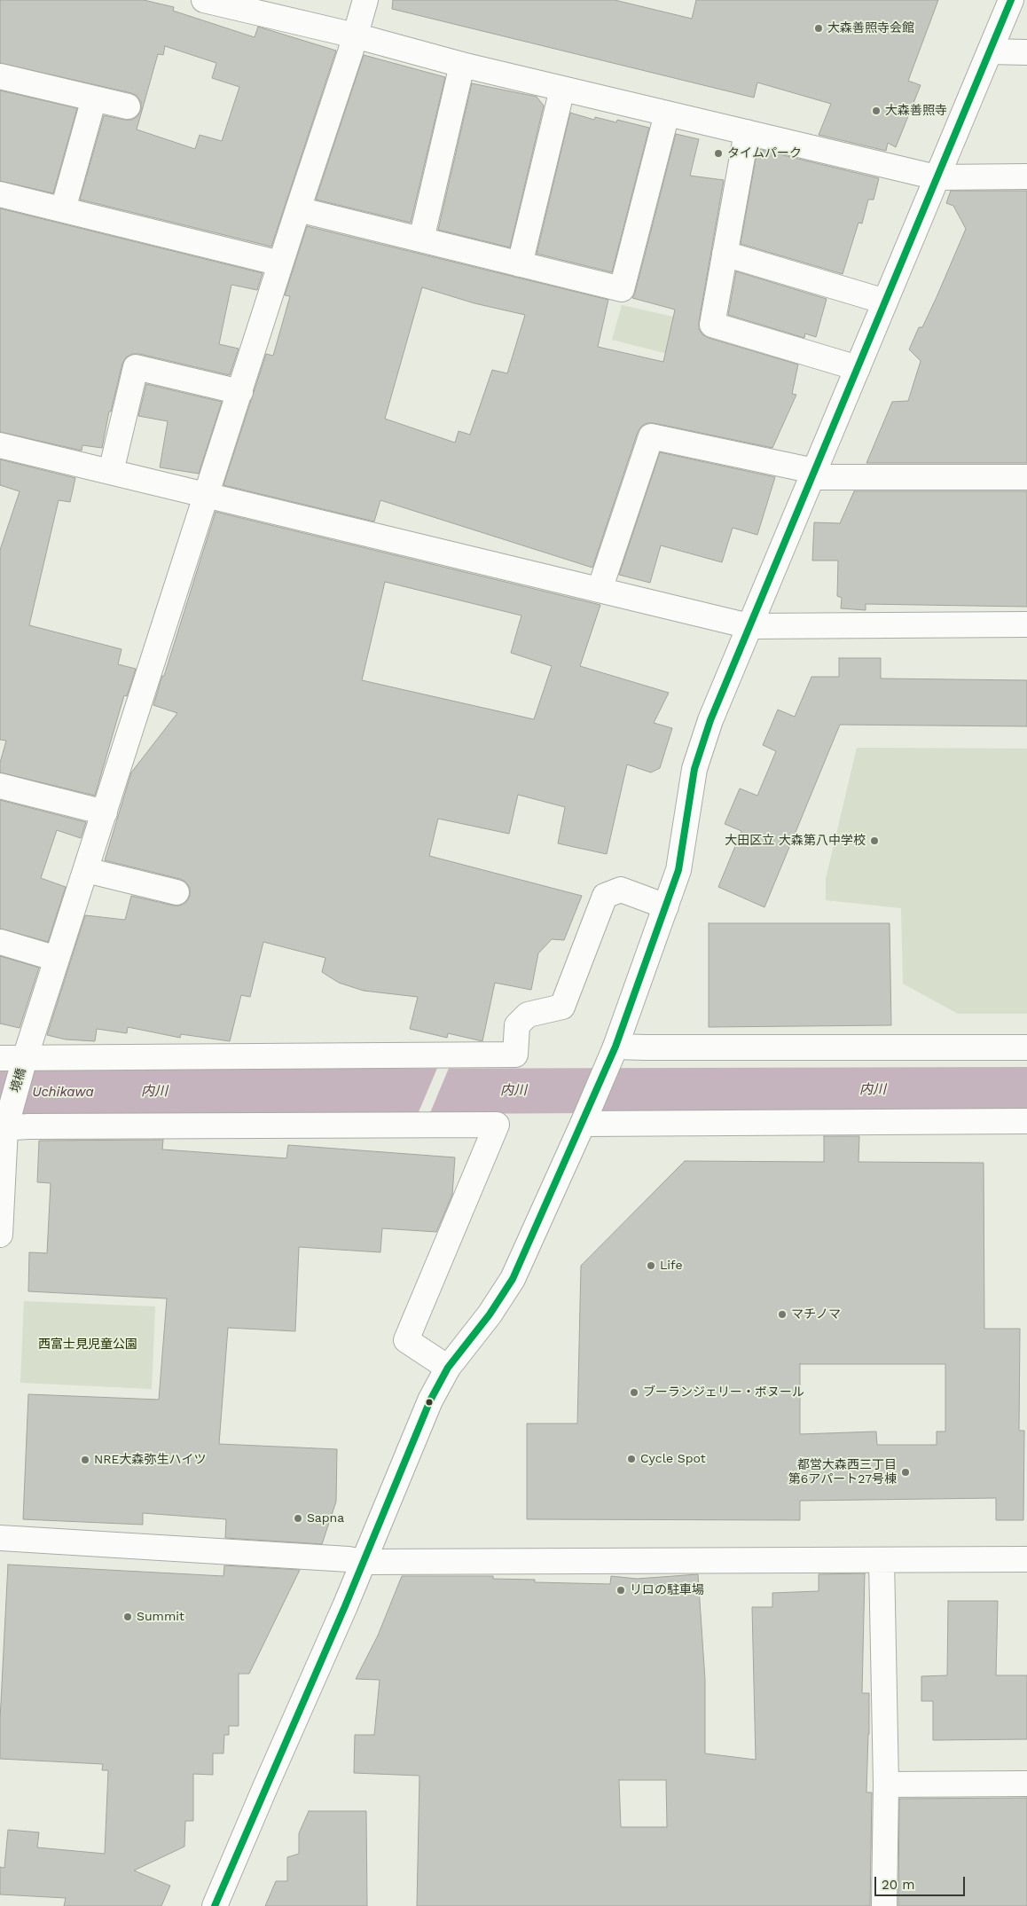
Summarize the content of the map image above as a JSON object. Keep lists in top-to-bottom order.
{
  "streets": {
    "street": ["境橋"]
  },
  "water": ["内川", "Uchikawa"],
  "parks": ["西富士見児童公園"],
  "places": [
    "大森善照寺会館",
    "大森善照寺",
    "タイムパーク",
    "大田区立 大森第八中学校",
    "Life",
    "マチノマ",
    "ブーランジェリー・ボヌール",
    "Cycle Spot",
    "NRE大森弥生ハイツ",
    "都営大森西三丁目 第6アパート27号棟",
    "Sapna",
    "リロの駐車場",
    "Summit"
  ],
  "scale_bar": "20 m"
}
